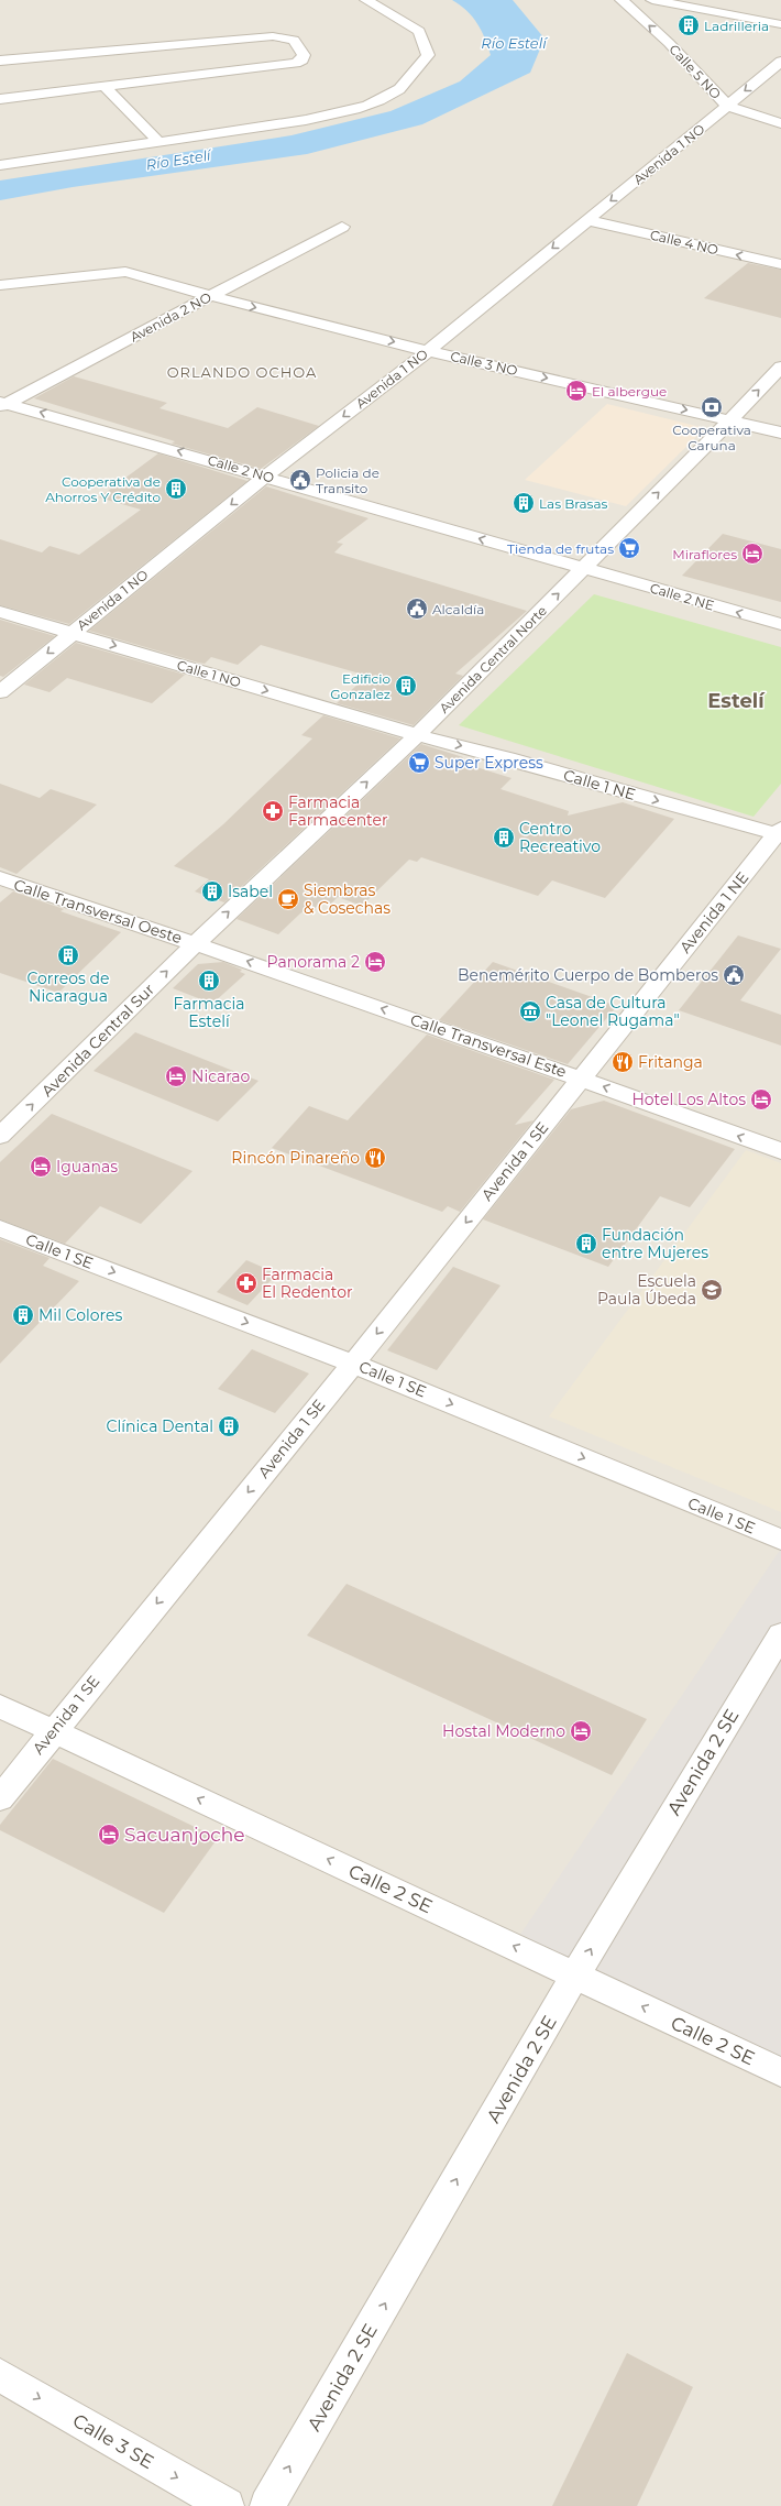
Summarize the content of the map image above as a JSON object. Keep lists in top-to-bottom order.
{
  "streets": {
    "street": [
      "Calle 5 NO",
      "Avenida 1 NO",
      "Calle 4 NO",
      "Avenida 2 NO",
      "Calle 3 NO",
      "Calle 2 NO",
      "Calle 2 NE",
      "Avenida Central Norte",
      "Calle 1 NO",
      "Calle 1 NE",
      "Calle Transversal Oeste",
      "Avenida 1 NE",
      "Avenida Central Sur",
      "Calle Transversal Este",
      "Avenida 1 SE",
      "Calle 1 SE",
      "Avenida 2 SE",
      "Calle 2 SE",
      "Calle 3 SE"
    ]
  },
  "crossings": [
    ["Calle 5 NO", "Avenida 1 NO"],
    ["Avenida 1 NO", "Calle 4 NO"],
    ["Avenida 1 NO", "Calle 3 NO"],
    ["Avenida 1 NO", "Calle 2 NO"],
    ["Avenida 1 NO", "Calle 1 NO"],
    ["Avenida 2 NO", "Calle 3 NO"],
    ["Avenida 2 NO", "Calle 2 NO"],
    ["Calle 3 NO", "Avenida Central Norte"],
    ["Calle 2 NO", "Calle 2 NE"],
    ["Calle 2 NO", "Avenida Central Norte"],
    ["Calle 2 NE", "Avenida Central Norte"],
    ["Avenida Central Norte", "Calle 1 NO"],
    ["Avenida Central Norte", "Calle 1 NE"],
    ["Avenida Central Norte", "Calle Transversal Oeste"],
    ["Avenida Central Norte", "Avenida Central Sur"],
    ["Avenida Central Norte", "Calle Transversal Este"],
    ["Calle 1 NO", "Calle 1 NE"],
    ["Calle 1 NE", "Avenida 1 NE"],
    ["Calle Transversal Oeste", "Avenida Central Sur"],
    ["Calle Transversal Oeste", "Calle Transversal Este"],
    ["Avenida 1 NE", "Calle Transversal Este"],
    ["Avenida 1 NE", "Avenida 1 SE"],
    ["Avenida Central Sur", "Calle Transversal Este"],
    ["Calle Transversal Este", "Avenida 1 SE"],
    ["Avenida 1 SE", "Calle 1 SE"],
    ["Avenida 1 SE", "Calle 2 SE"],
    ["Avenida 2 SE", "Calle 2 SE"]
  ],
  "one_way": [
    "Calle 5 NO",
    "Avenida 1 NO",
    "Calle 4 NO",
    "Calle 3 NO",
    "Calle 2 NO",
    "Calle 2 NE",
    "Avenida Central Norte",
    "Calle 1 NO",
    "Calle 1 NE",
    "Avenida Central Sur",
    "Calle Transversal Este",
    "Avenida 1 SE",
    "Calle 1 SE",
    "Avenida 2 SE",
    "Calle 2 SE",
    "Calle 3 SE"
  ],
  "districts": ["ORLANDO OCHOA", "Estelí"],
  "water": ["Río Estelí"],
  "places": {
    "building": [
      "Ladrilleria",
      "Cooperativa de Ahorros Y Crédito",
      "Las Brasas",
      "Edificio Gonzalez",
      "Centro Recreativo",
      "Isabel",
      "Correos de Nicaragua",
      "Farmacia Estelí",
      "Fundación entre Mujeres",
      "Mil Colores",
      "Clínica Dental"
    ],
    "hotel": [
      "El albergue",
      "Miraflores",
      "Panorama 2",
      "Nicarao",
      "Hotel Los Altos",
      "Iguanas",
      "Hostal Moderno",
      "Sacuanjoche"
    ],
    "bank": ["Cooperativa Caruna"],
    "public building": ["Policia de Transito", "Alcaldía", "Benemérito Cuerpo de Bomberos"],
    "supermarket": ["Tienda de frutas", "Super Express"],
    "pharmacy": ["Farmacia Farmacenter", "Farmacia El Redentor"],
    "cafe": ["Siembras & Cosechas"],
    "museum": ["Casa de Cultura \"Leonel Rugama\""],
    "restaurant": ["Fritanga", "Rincón Pinareño"],
    "school or university": ["Escuela Paula Úbeda"]
  }
}
